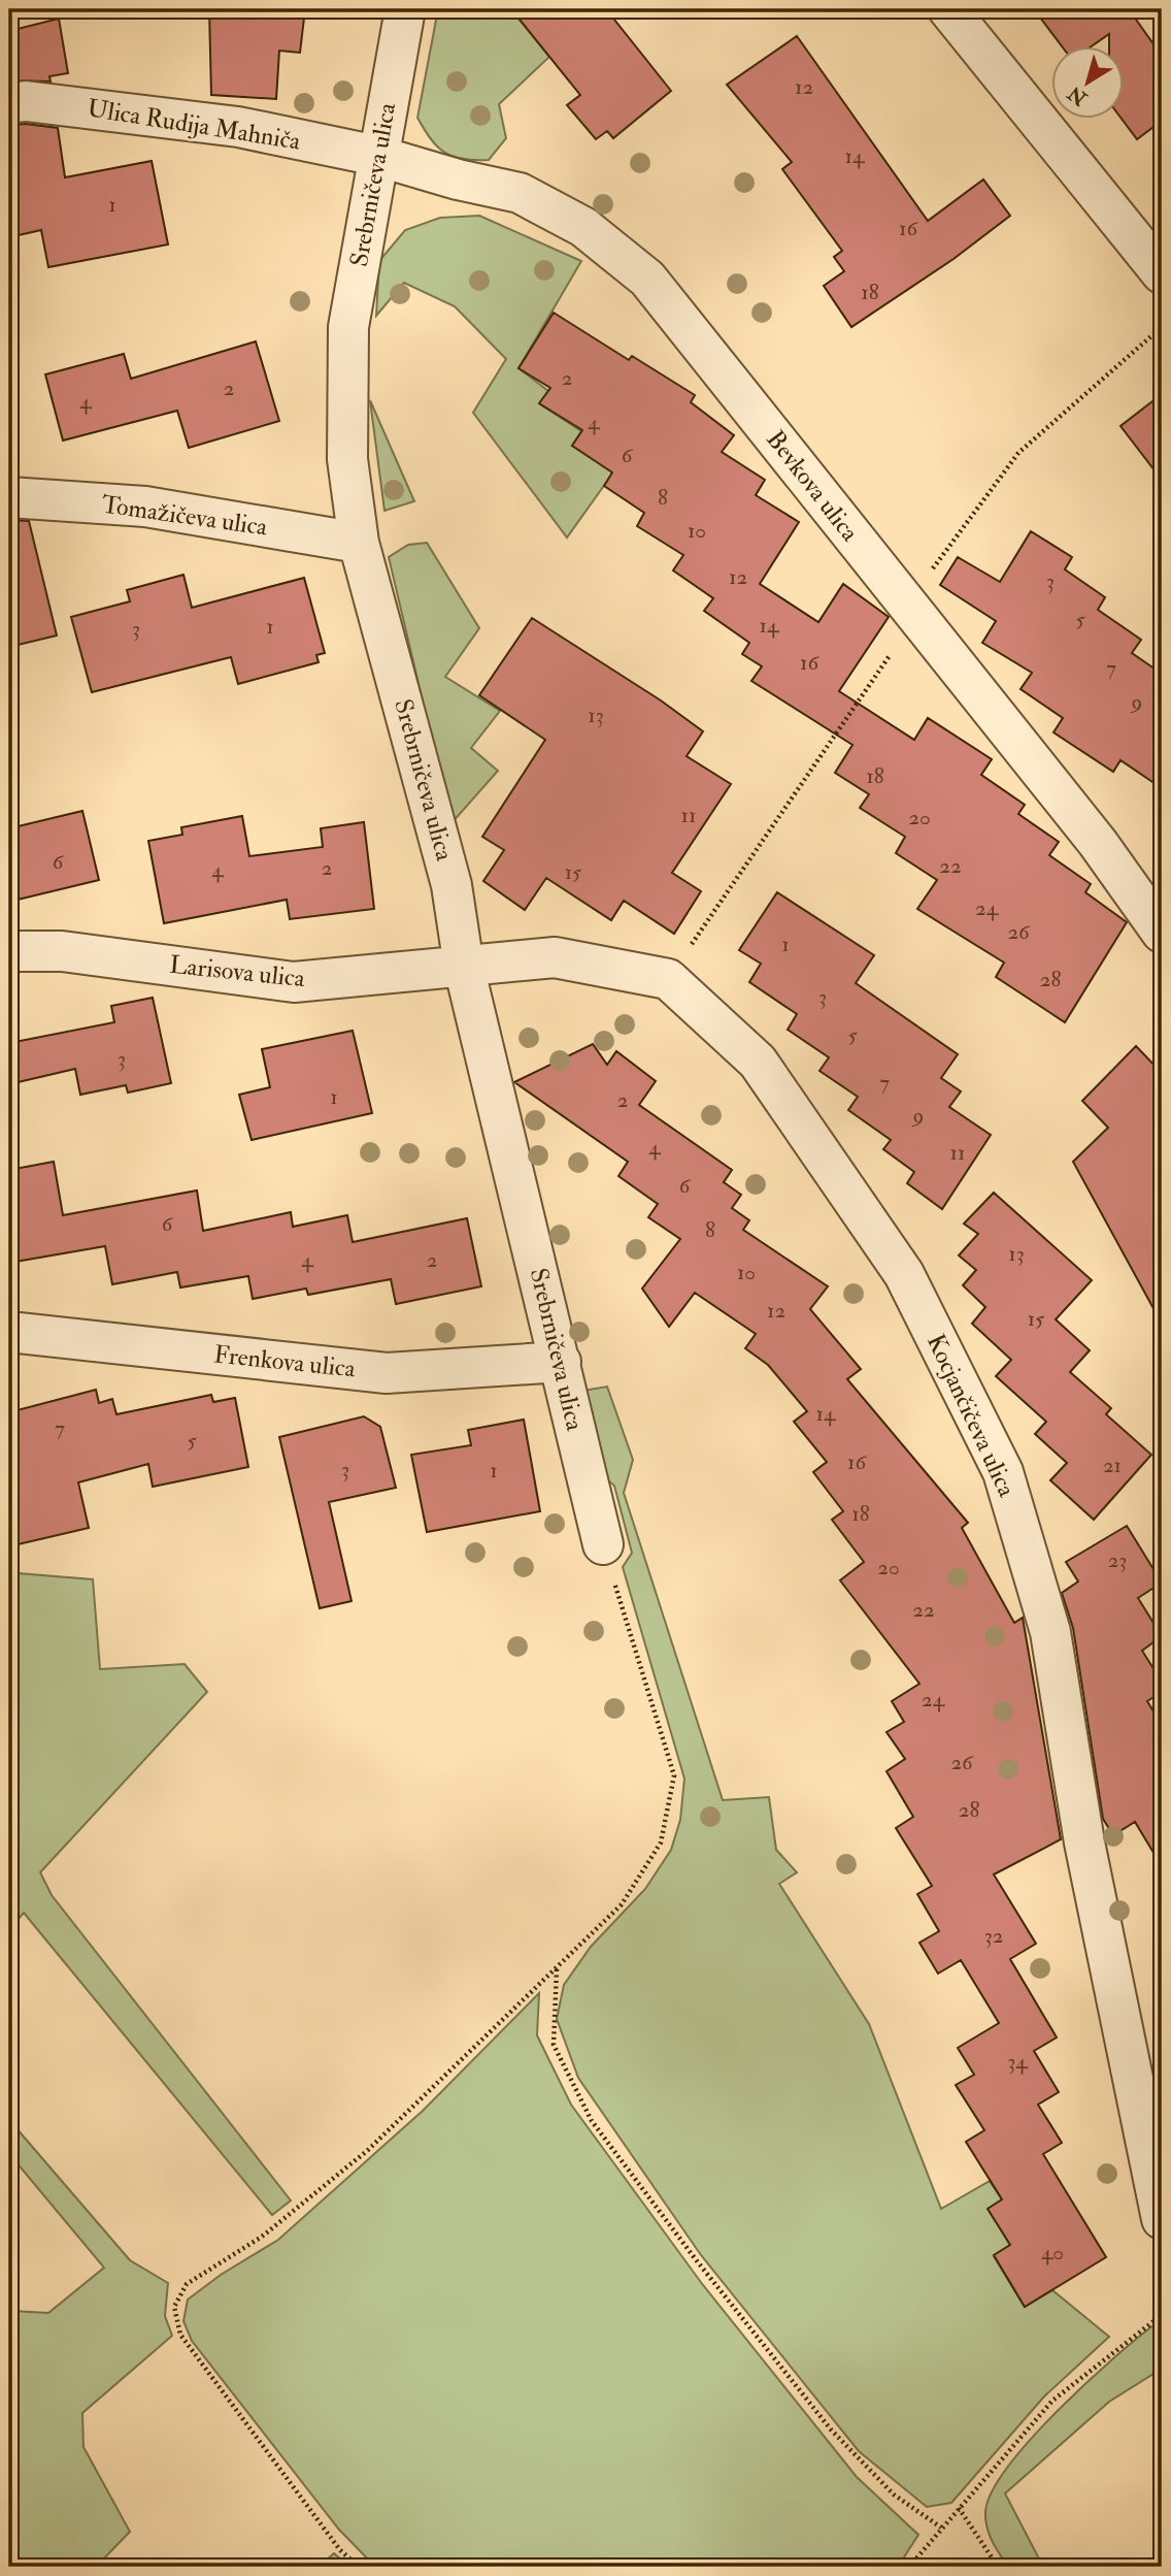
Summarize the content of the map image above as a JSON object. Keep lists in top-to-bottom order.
{
  "streets": {
    "street": [
      "Ulica Rudija Mahniča",
      "Srebrničeva ulica",
      "Bevkova ulica",
      "Tomažičeva ulica",
      "Larisova ulica",
      "Frenkova ulica",
      "Kocjančičeva ulica"
    ]
  },
  "crossings": [
    ["Ulica Rudija Mahniča", "Srebrničeva ulica"],
    ["Ulica Rudija Mahniča", "Bevkova ulica"],
    ["Srebrničeva ulica", "Bevkova ulica"],
    ["Srebrničeva ulica", "Tomažičeva ulica"],
    ["Srebrničeva ulica", "Larisova ulica"],
    ["Srebrničeva ulica", "Frenkova ulica"]
  ],
  "house_numbers": [
    "12",
    "14",
    "1",
    "16",
    "18",
    "2",
    "2",
    "4",
    "4",
    "6",
    "8",
    "10",
    "12",
    "3",
    "5",
    "14",
    "1",
    "3",
    "16",
    "7",
    "9",
    "13",
    "18",
    "11",
    "20",
    "6",
    "22",
    "2",
    "4",
    "15",
    "24",
    "26",
    "1",
    "28",
    "3",
    "5",
    "3",
    "7",
    "1",
    "2",
    "9",
    "4",
    "11",
    "6",
    "6",
    "8",
    "13",
    "4",
    "2",
    "10",
    "12",
    "15",
    "14",
    "7",
    "5",
    "16",
    "21",
    "3",
    "1",
    "18",
    "23",
    "20",
    "22",
    "24",
    "26",
    "28",
    "32",
    "34",
    "40"
  ],
  "north": "bottom left"
}
